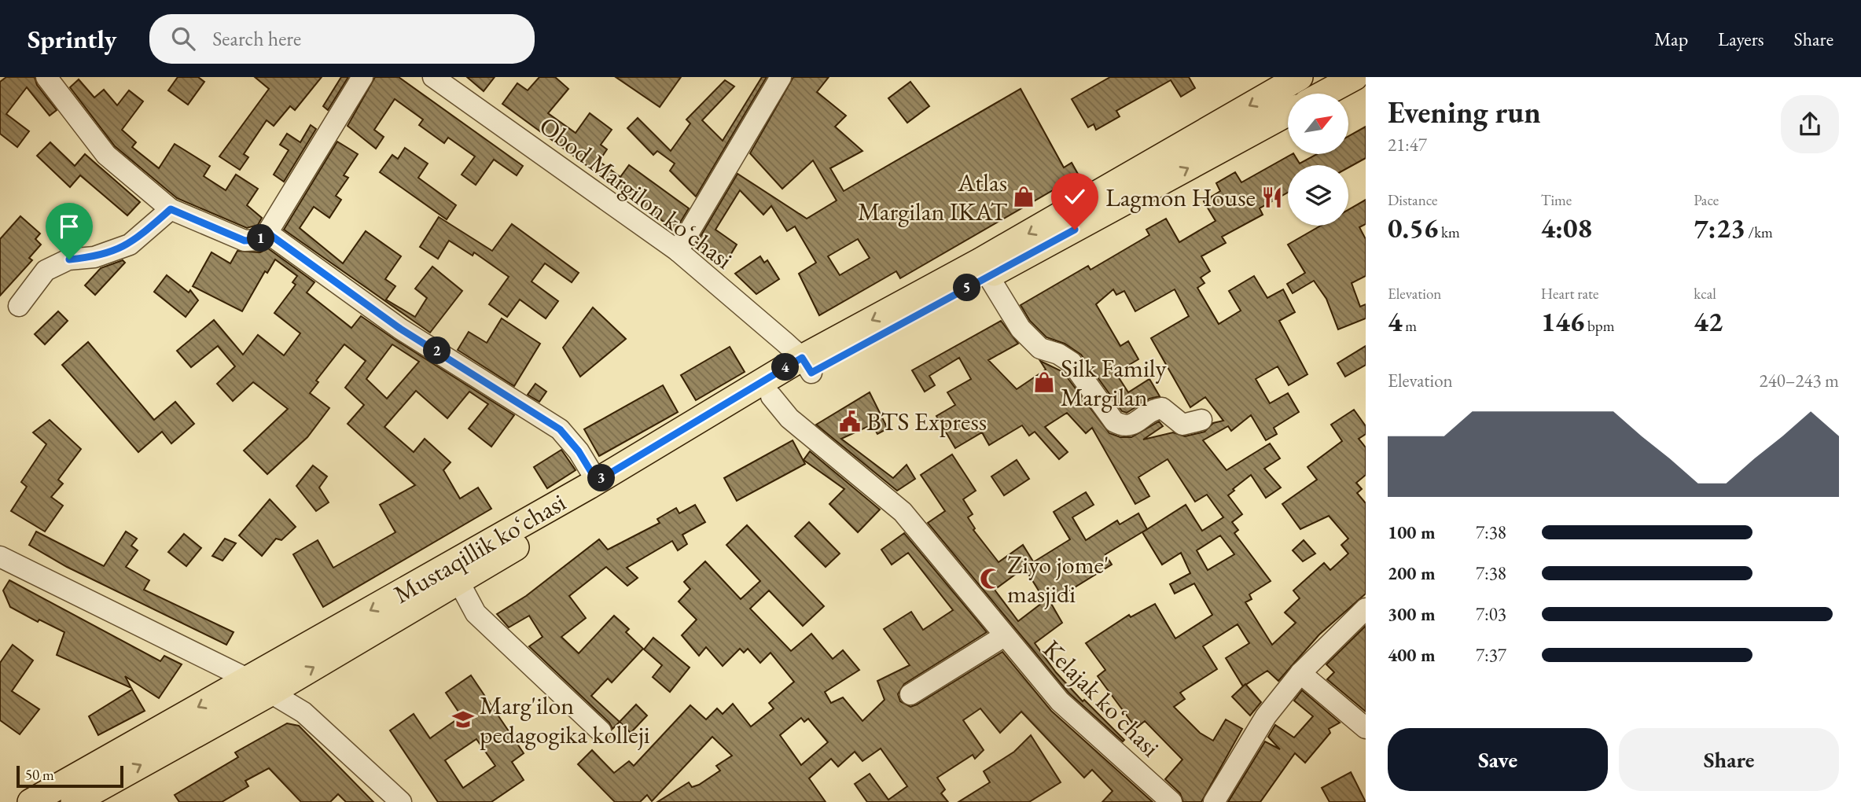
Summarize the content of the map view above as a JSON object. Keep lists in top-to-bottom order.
{
  "streets": {
    "main road": ["Mustaqillik koʻchasi"],
    "street": ["Obod Margilon koʻchasi", "Kelajak koʻchasi"]
  },
  "crossings": [
    ["Obod Margilon koʻchasi", "Mustaqillik koʻchasi"],
    ["Mustaqillik koʻchasi", "Kelajak koʻchasi"]
  ],
  "places": {
    "shop": ["Atlas Margilan IKAT", "Silk Family Margilan"],
    "restaurant": ["Lagmon House"],
    "public building": ["BTS Express"],
    "mosque": ["Ziyo jome' masjidi"],
    "school or university": ["Marg'ilon pedagogika kolleji"]
  },
  "scale_bar": "50 m",
  "north": "top right",
  "page": {
    "header": "Sprintly",
    "search": "Search here",
    "nav": ["Map", "Layers", "Share"],
    "heading": ["Evening run", "21:47"],
    "stats": [
      ["Distance", "0.56 km"],
      ["Time", "4:08"],
      ["Pace", "7:23 /km"],
      ["Elevation", "4 m"],
      ["Heart rate", "146 bpm"],
      ["kcal", "42"]
    ],
    "pins": [
      "1",
      "5",
      "2",
      "4",
      "3"
    ],
    "chart": ["Elevation", "240–243 m"],
    "list": [
      {
        "name": "100 m",
        "note": "7:38"
      },
      {
        "name": "200 m",
        "note": "7:38"
      },
      {
        "name": "300 m",
        "note": "7:03"
      },
      {
        "name": "400 m",
        "note": "7:37"
      }
    ],
    "buttons": ["Save", "Share"],
    "scale": "50 m"
  }
}
